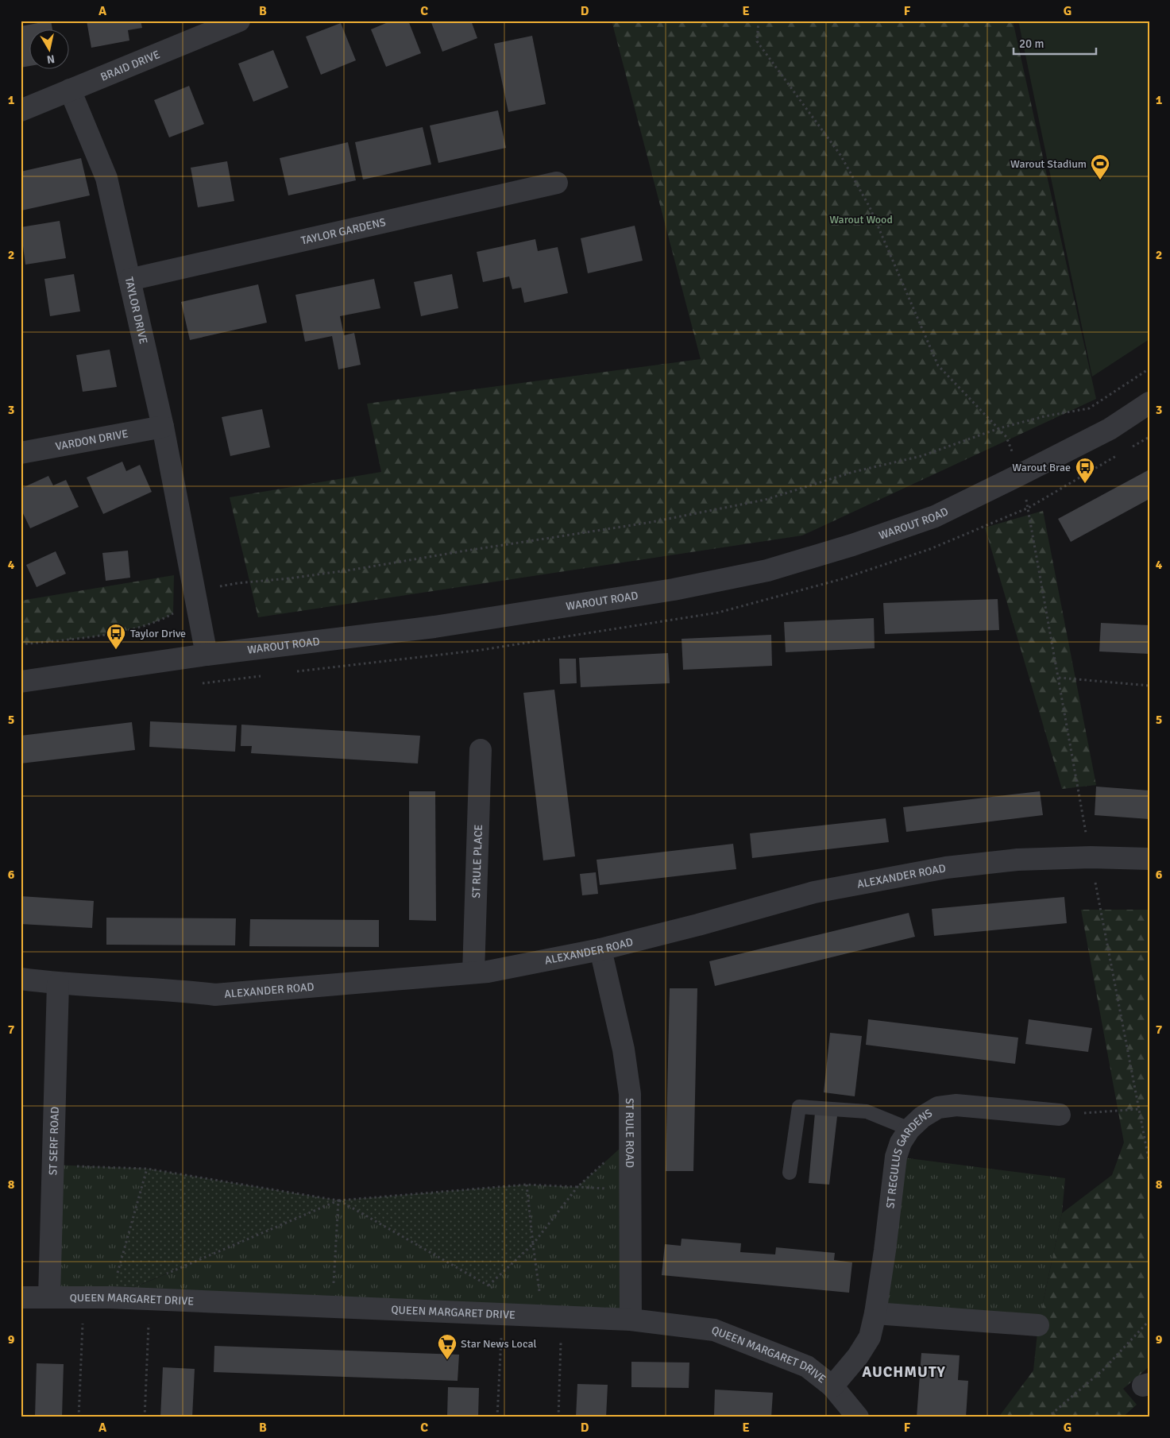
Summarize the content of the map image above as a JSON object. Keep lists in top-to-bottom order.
{
  "streets": {
    "street": [
      "BRAID DRIVE",
      "TAYLOR GARDENS",
      "TAYLOR DRIVE",
      "VARDON DRIVE",
      "WAROUT ROAD",
      "ST RULE PLACE",
      "ALEXANDER ROAD",
      "ST RULE ROAD",
      "ST SERF ROAD",
      "ST REGULUS GARDENS",
      "QUEEN MARGARET DRIVE"
    ]
  },
  "crossings": [
    ["BRAID DRIVE", "TAYLOR DRIVE"],
    ["TAYLOR GARDENS", "TAYLOR DRIVE"],
    ["TAYLOR DRIVE", "VARDON DRIVE"],
    ["TAYLOR DRIVE", "WAROUT ROAD"],
    ["ST RULE PLACE", "ALEXANDER ROAD"],
    ["ALEXANDER ROAD", "ST RULE ROAD"],
    ["ALEXANDER ROAD", "ST SERF ROAD"],
    ["ST RULE ROAD", "QUEEN MARGARET DRIVE"],
    ["ST SERF ROAD", "QUEEN MARGARET DRIVE"],
    ["ST REGULUS GARDENS", "QUEEN MARGARET DRIVE"]
  ],
  "districts": ["AUCHMUTY"],
  "parks": ["Warout Wood"],
  "places": {
    "sports": ["Warout Stadium"],
    "bus stop": ["Warout Brae", "Taylor Drive"],
    "supermarket": ["Star News Local"]
  },
  "scale_bar": "20 m",
  "north": "bottom",
  "grid": {
    "columns": [
      "A",
      "B",
      "C",
      "D",
      "E",
      "F",
      "G"
    ],
    "rows": [
      "1",
      "2",
      "3",
      "4",
      "5",
      "6",
      "7",
      "8",
      "9"
    ]
  }
}
